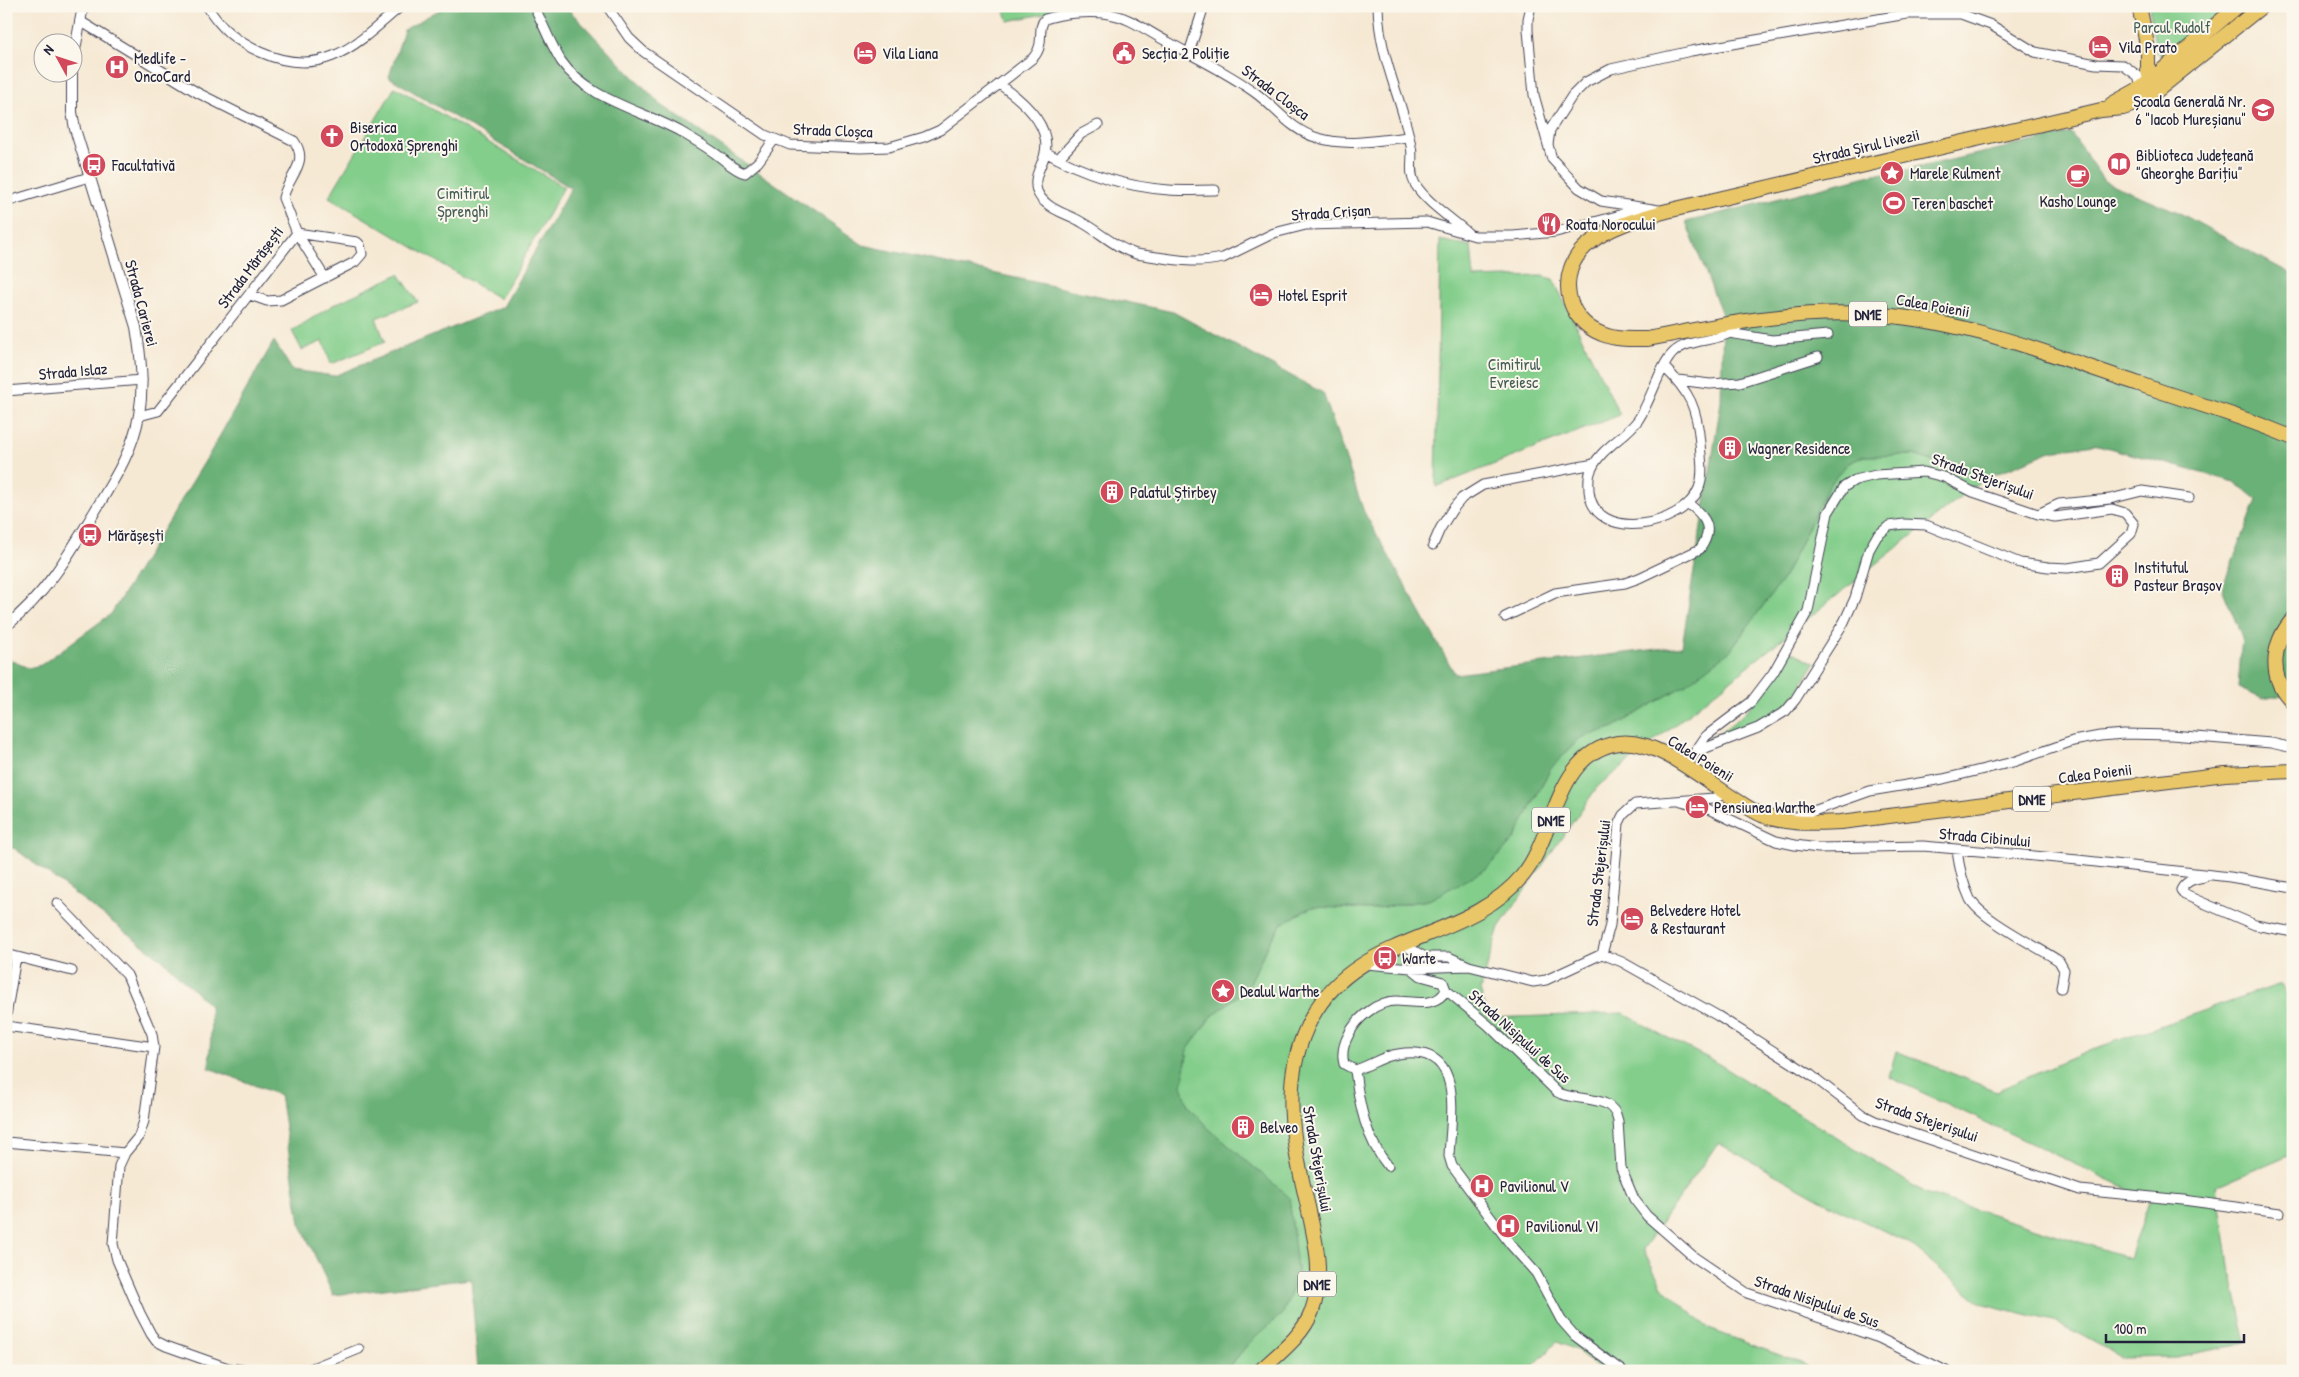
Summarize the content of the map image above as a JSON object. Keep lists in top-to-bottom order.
{
  "streets": {
    "main road": [
      "Strada Șirul Livezii",
      "Calea Poienii",
      "DN1E",
      "Strada Stejerișului"
    ],
    "street": [
      "Strada Cloșca",
      "Strada Crișan",
      "Strada Mărășești",
      "Strada Carierei",
      "Strada Islaz",
      "Strada Cibinului",
      "Strada Nisipului de Sus"
    ]
  },
  "crossings": [
    ["Strada Șirul Livezii", "Strada Crișan"],
    ["Strada Șirul Livezii", "Calea Poienii"],
    ["Strada Șirul Livezii", "DN1E"],
    ["Strada Crișan", "Calea Poienii"],
    ["Strada Mărășești", "Strada Carierei"],
    ["Strada Carierei", "Strada Islaz"],
    ["Calea Poienii", "Strada Stejerișului"],
    ["Strada Stejerișului", "Strada Cibinului"]
  ],
  "parks": ["Parcul Rudolf", "Cimitirul Șprenghi", "Cimitirul Evreiesc"],
  "places": {
    "hotel": [
      "Vila Prato",
      "Vila Liana",
      "Hotel Esprit",
      "Pensiunea Warthe",
      "Belvedere Hotel & Restaurant"
    ],
    "public building": ["Secția 2 Poliție"],
    "hospital": ["Medlife - OncoCard", "Pavilionul V", "Pavilionul VI"],
    "school or university": ["Școala Generală Nr. 6 \"Iacob Mureșianu\""],
    "church": ["Biserica Ortodoxă Șprenghi"],
    "library": ["Biblioteca Județeană \"Gheorghe Barițiu\""],
    "bus stop": ["Facultativă", "Mărășești", "Warte"],
    "place": ["Marele Rulment", "Dealul Warthe"],
    "cafe": ["Kasho Lounge"],
    "sports": ["Teren baschet"],
    "restaurant": ["Roata Norocului"],
    "building": [
      "Wagner Residence",
      "Palatul Știrbey",
      "Institutul Pasteur Brașov",
      "Belveo"
    ]
  },
  "scale_bar": "100 m",
  "north": "top left"
}
